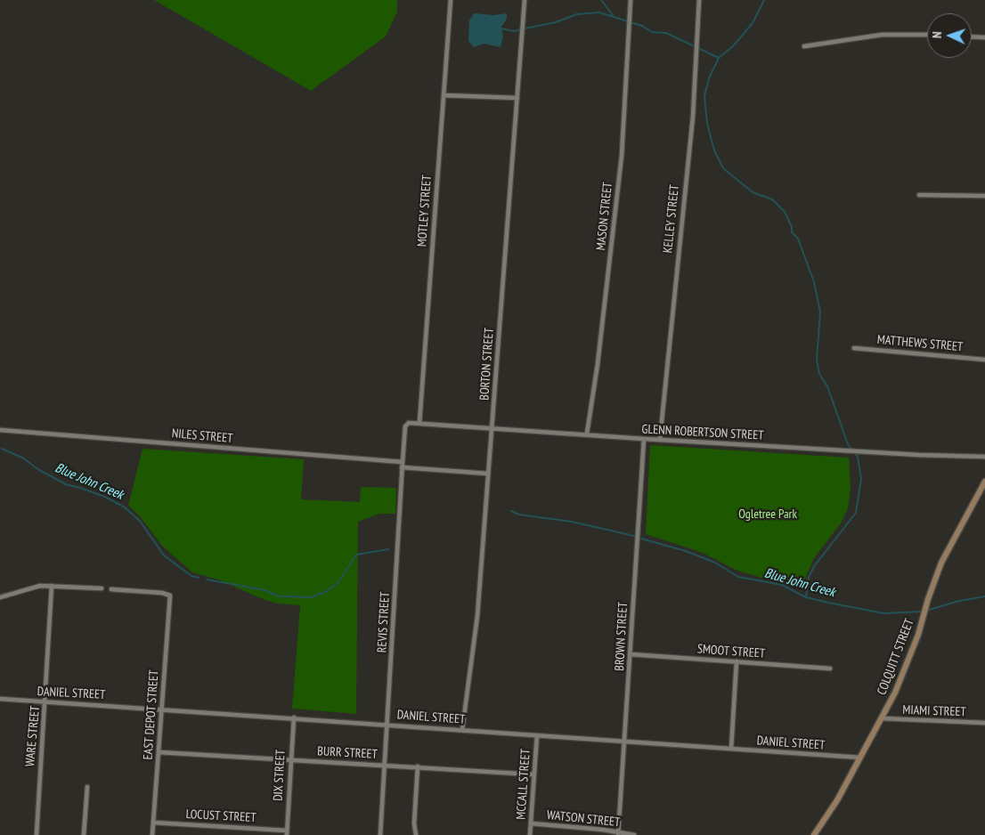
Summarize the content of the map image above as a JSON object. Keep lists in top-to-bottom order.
{
  "streets": {
    "street": [
      "MOTLEY STREET",
      "MASON STREET",
      "KELLEY STREET",
      "MATTHEWS STREET",
      "BORTON STREET",
      "GLENN ROBERTSON STREET",
      "NILES STREET",
      "REVIS STREET",
      "BROWN STREET",
      "SMOOT STREET",
      "COLQUITT STREET",
      "DANIEL STREET",
      "MIAMI STREET",
      "EAST DEPOT STREET",
      "WARE STREET",
      "BURR STREET",
      "DIX STREET",
      "MCCALL STREET",
      "LOCUST STREET",
      "WATSON STREET"
    ]
  },
  "crossings": [
    ["MOTLEY STREET", "GLENN ROBERTSON STREET"],
    ["MOTLEY STREET", "REVIS STREET"],
    ["MASON STREET", "GLENN ROBERTSON STREET"],
    ["KELLEY STREET", "GLENN ROBERTSON STREET"],
    ["BORTON STREET", "GLENN ROBERTSON STREET"],
    ["BORTON STREET", "NILES STREET"],
    ["BORTON STREET", "DANIEL STREET"],
    ["GLENN ROBERTSON STREET", "REVIS STREET"],
    ["GLENN ROBERTSON STREET", "BROWN STREET"],
    ["NILES STREET", "REVIS STREET"],
    ["REVIS STREET", "DANIEL STREET"],
    ["REVIS STREET", "BURR STREET"],
    ["BROWN STREET", "SMOOT STREET"],
    ["BROWN STREET", "DANIEL STREET"],
    ["BROWN STREET", "WATSON STREET"],
    ["COLQUITT STREET", "DANIEL STREET"],
    ["COLQUITT STREET", "MIAMI STREET"],
    ["DANIEL STREET", "EAST DEPOT STREET"],
    ["DANIEL STREET", "WARE STREET"],
    ["DANIEL STREET", "DIX STREET"],
    ["DANIEL STREET", "MCCALL STREET"],
    ["EAST DEPOT STREET", "BURR STREET"],
    ["EAST DEPOT STREET", "LOCUST STREET"],
    ["BURR STREET", "DIX STREET"],
    ["BURR STREET", "MCCALL STREET"],
    ["DIX STREET", "LOCUST STREET"],
    ["MCCALL STREET", "WATSON STREET"]
  ],
  "water": ["Blue John Creek"],
  "parks": ["Ogletree Park"],
  "north": "left"
}
